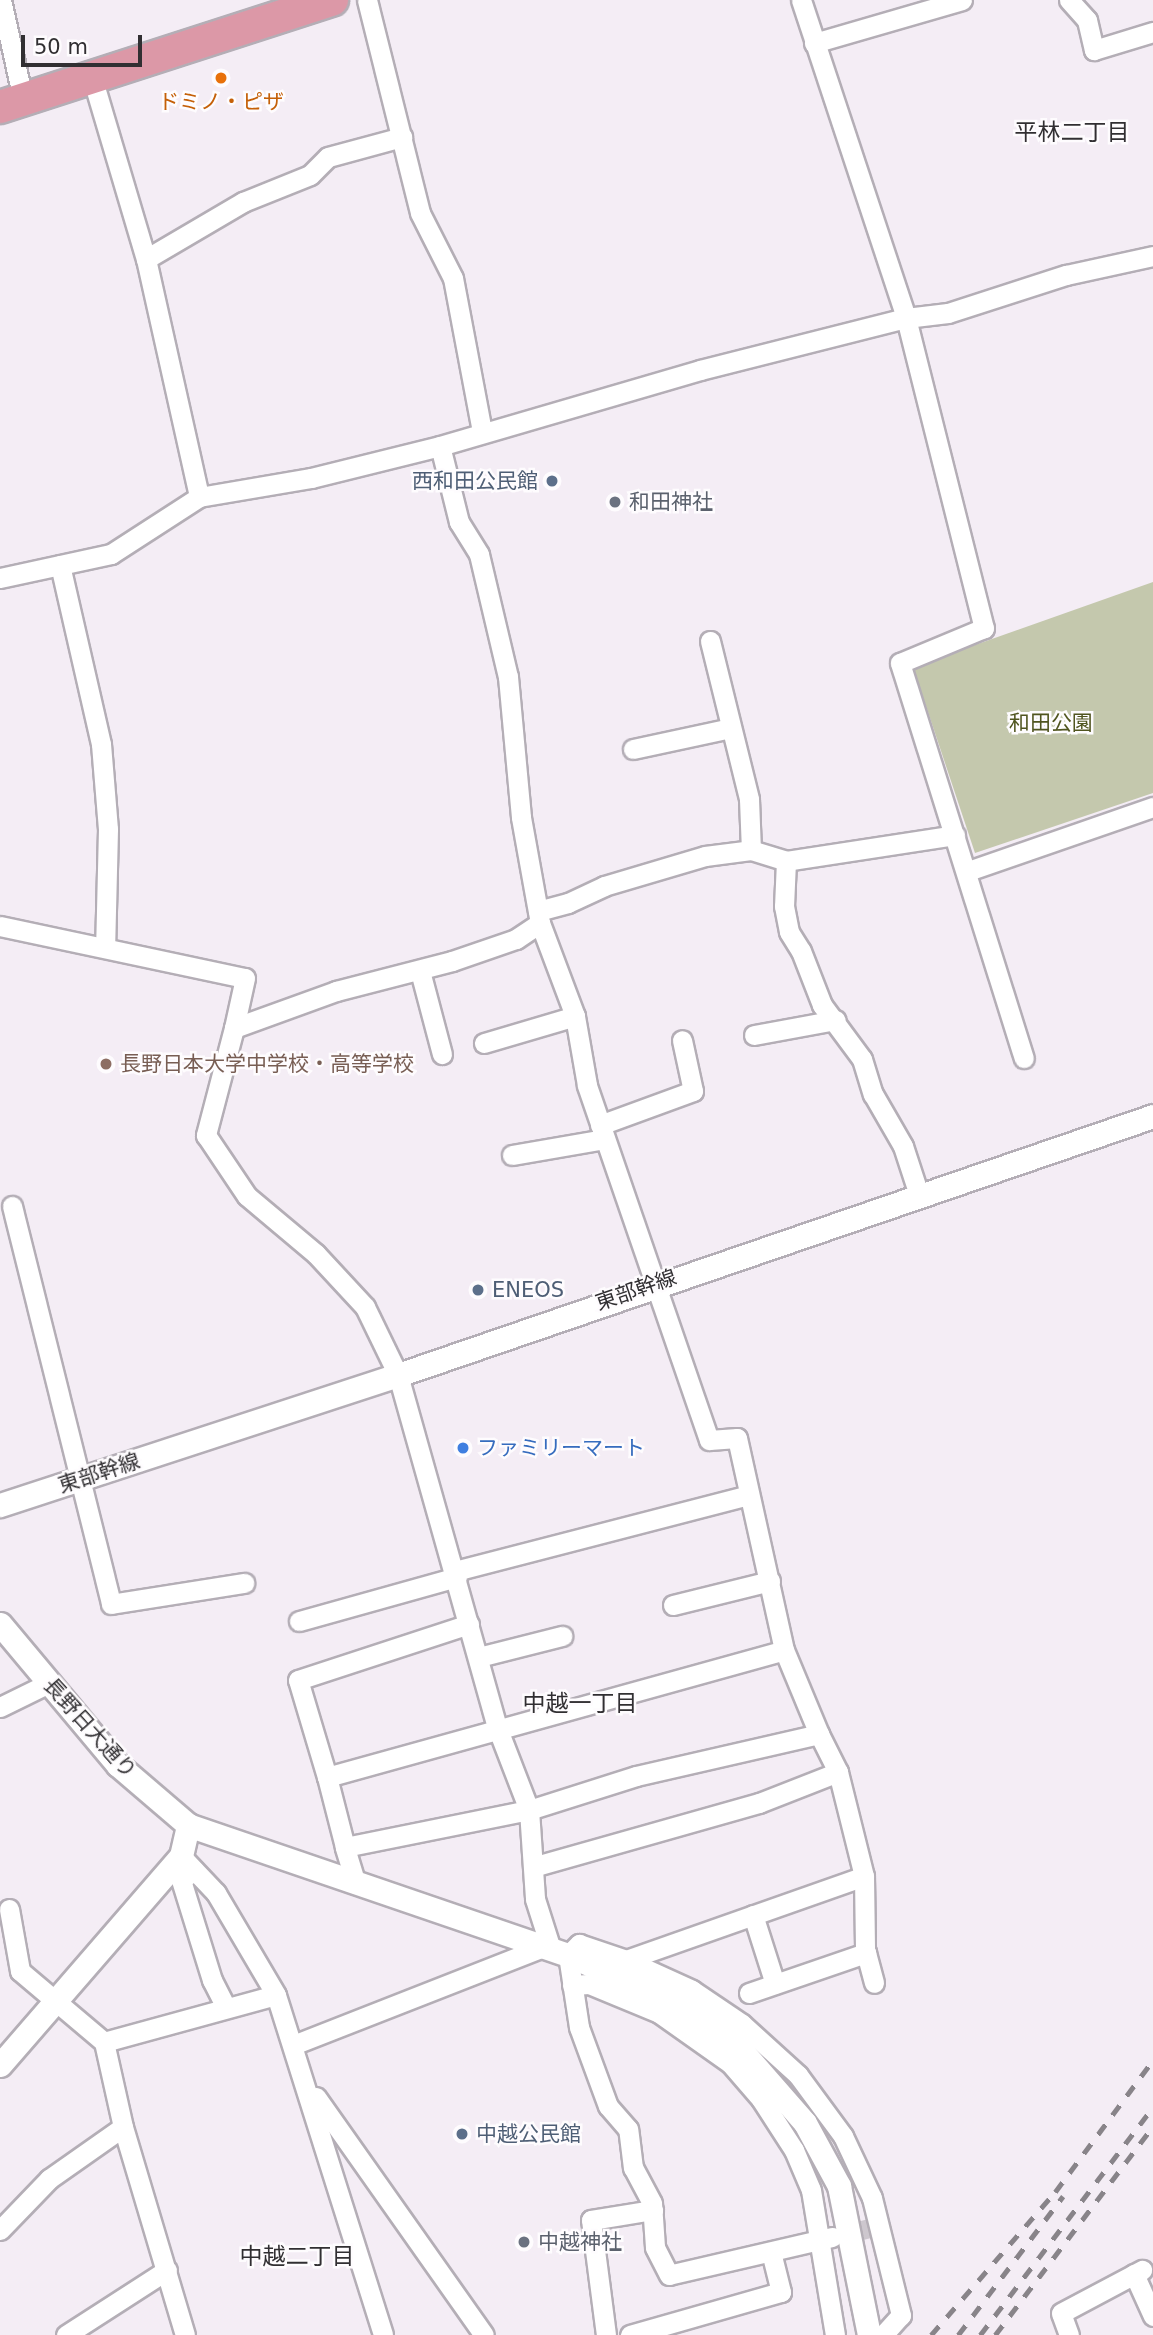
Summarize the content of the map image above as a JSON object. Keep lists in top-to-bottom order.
{
  "streets": {
    "street": ["東部幹線", "長野日大通り"]
  },
  "districts": ["平林二丁目", "中越一丁目", "中越二丁目"],
  "parks": ["和田公園"],
  "places": [
    "ドミノ・ピザ",
    "西和田公民館",
    "和田神社",
    "長野日本大学中学校・高等学校",
    "ENEOS",
    "ファミリーマート",
    "中越公民館",
    "中越神社"
  ],
  "scale_bar": "50 m"
}
